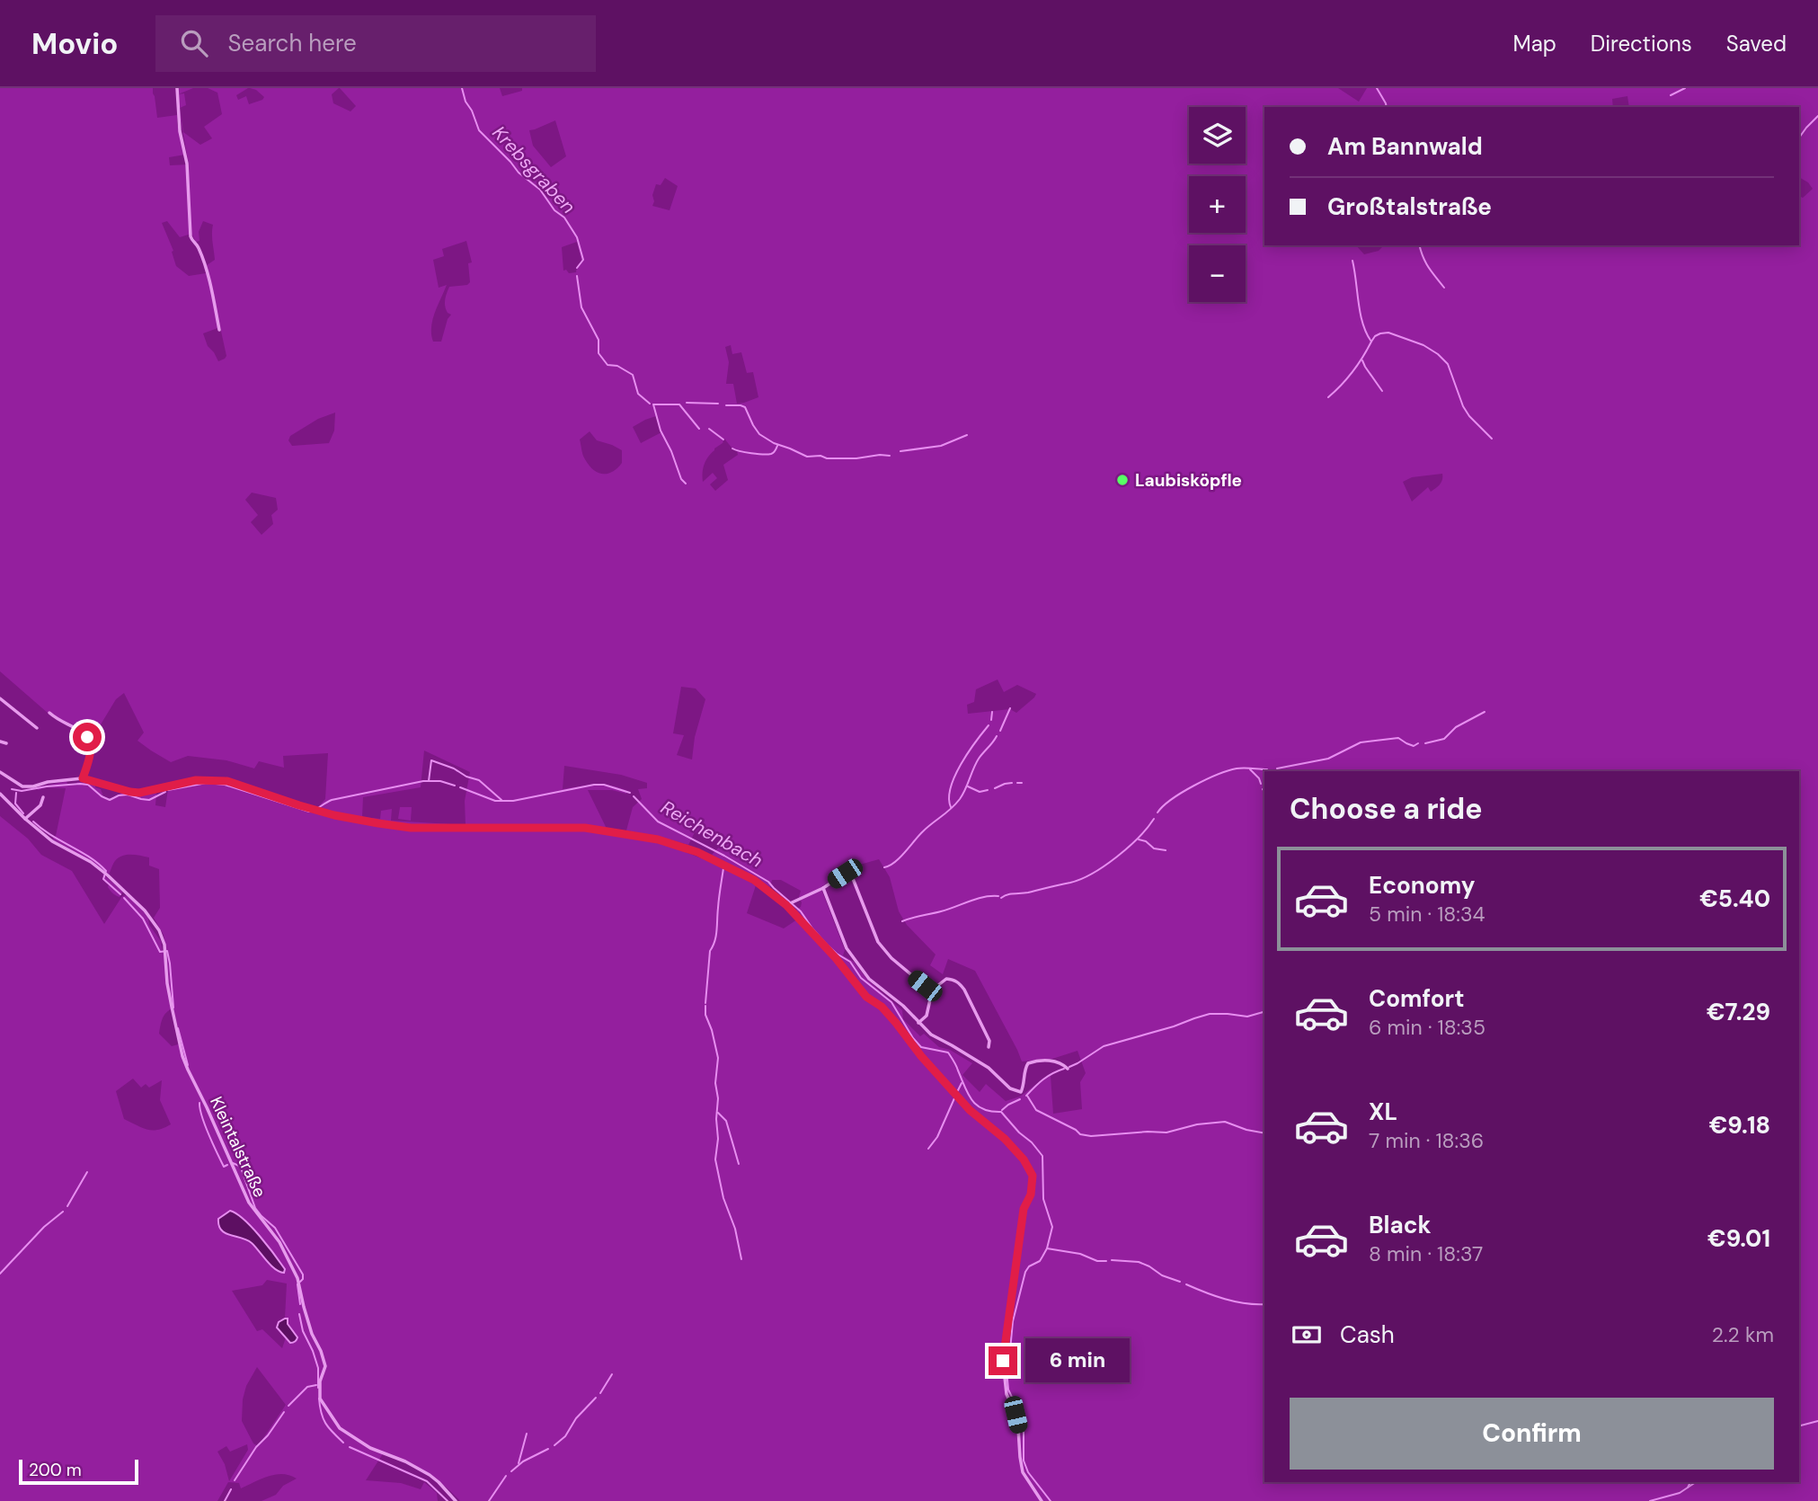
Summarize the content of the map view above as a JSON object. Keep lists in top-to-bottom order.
{
  "streets": {
    "street": ["Kleintalstraße"]
  },
  "water": ["Krebsgraben", "Reichenbach"],
  "places": ["Laubisköpfle"],
  "scale_bar": "200 m",
  "page": {
    "header": "Movio",
    "search": "Search here",
    "nav": ["Map", "Directions", "Saved"],
    "map_buttons": ["+", "−"],
    "banner": ["Am Bannwald", "Großtalstraße"],
    "heading": "Choose a ride",
    "list": [
      {
        "name": "Economy",
        "note": "5 min · 18:34",
        "value": "€5.40"
      },
      {
        "name": "Comfort",
        "note": "6 min · 18:35",
        "value": "€7.29"
      },
      {
        "name": "XL",
        "note": "7 min · 18:36",
        "value": "€9.18"
      },
      {
        "name": "Black",
        "note": "8 min · 18:37",
        "value": "€9.01"
      }
    ],
    "pay": ["Cash", "2.2 km"],
    "bubble": "6 min",
    "buttons": "Confirm",
    "scale": "200 m"
  }
}
